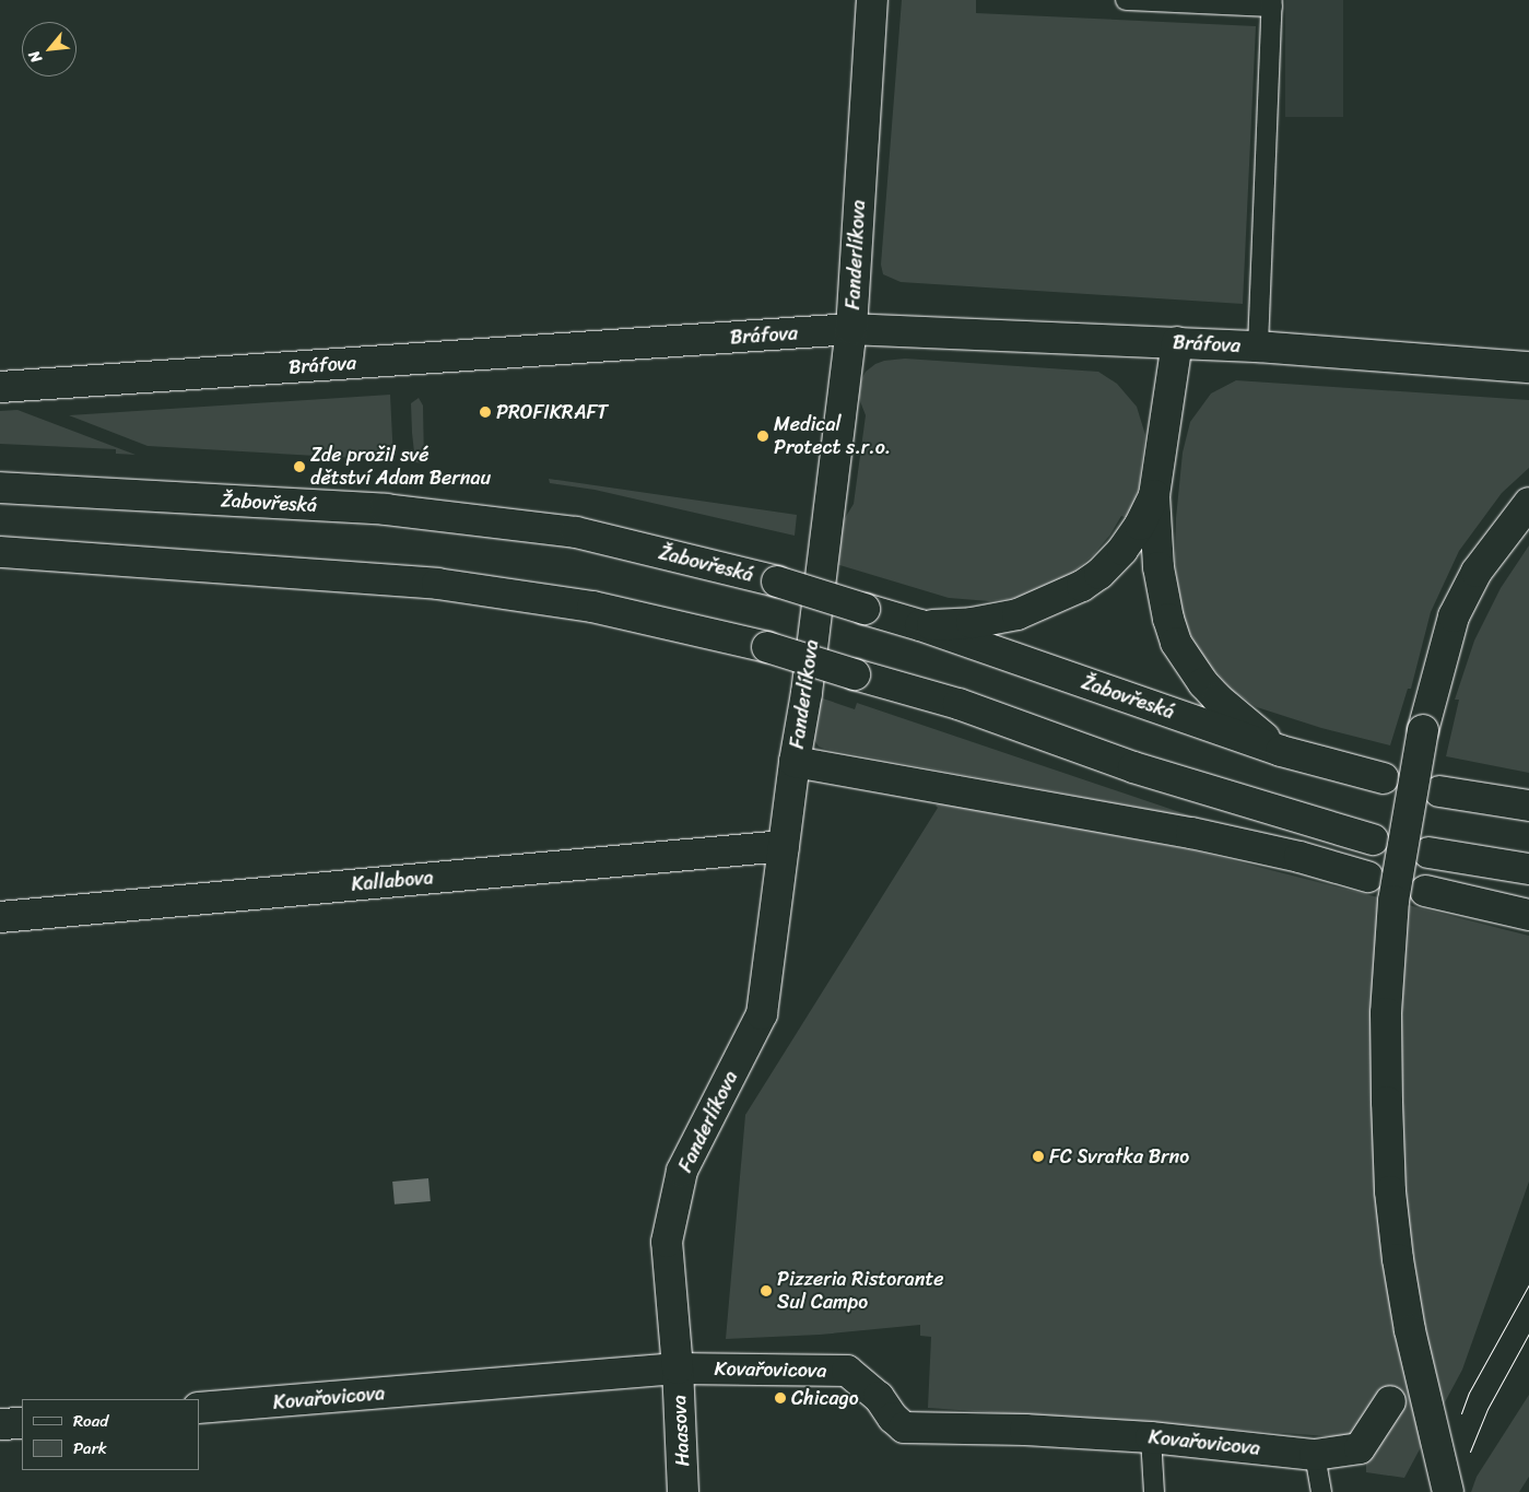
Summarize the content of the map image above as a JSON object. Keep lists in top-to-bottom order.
{
  "streets": {
    "main road": [
      "Fanderlíkova",
      "Bráfova",
      "Žabovřeská",
      "Kallabova",
      "Kovařovicova",
      "Haasova"
    ]
  },
  "crossings": [
    ["Fanderlíkova", "Bráfova"],
    ["Fanderlíkova", "Kallabova"],
    ["Fanderlíkova", "Kovařovicova"],
    ["Fanderlíkova", "Haasova"],
    ["Kovařovicova", "Haasova"]
  ],
  "places": [
    "PROFIKRAFT",
    "Medical Protect s.r.o.",
    "Zde prožil své dětství Adam Bernau",
    "FC Svratka Brno",
    "Pizzeria Ristorante Sul Campo",
    "Chicago"
  ],
  "legend": ["Road", "Park"],
  "north": "bottom left"
}
